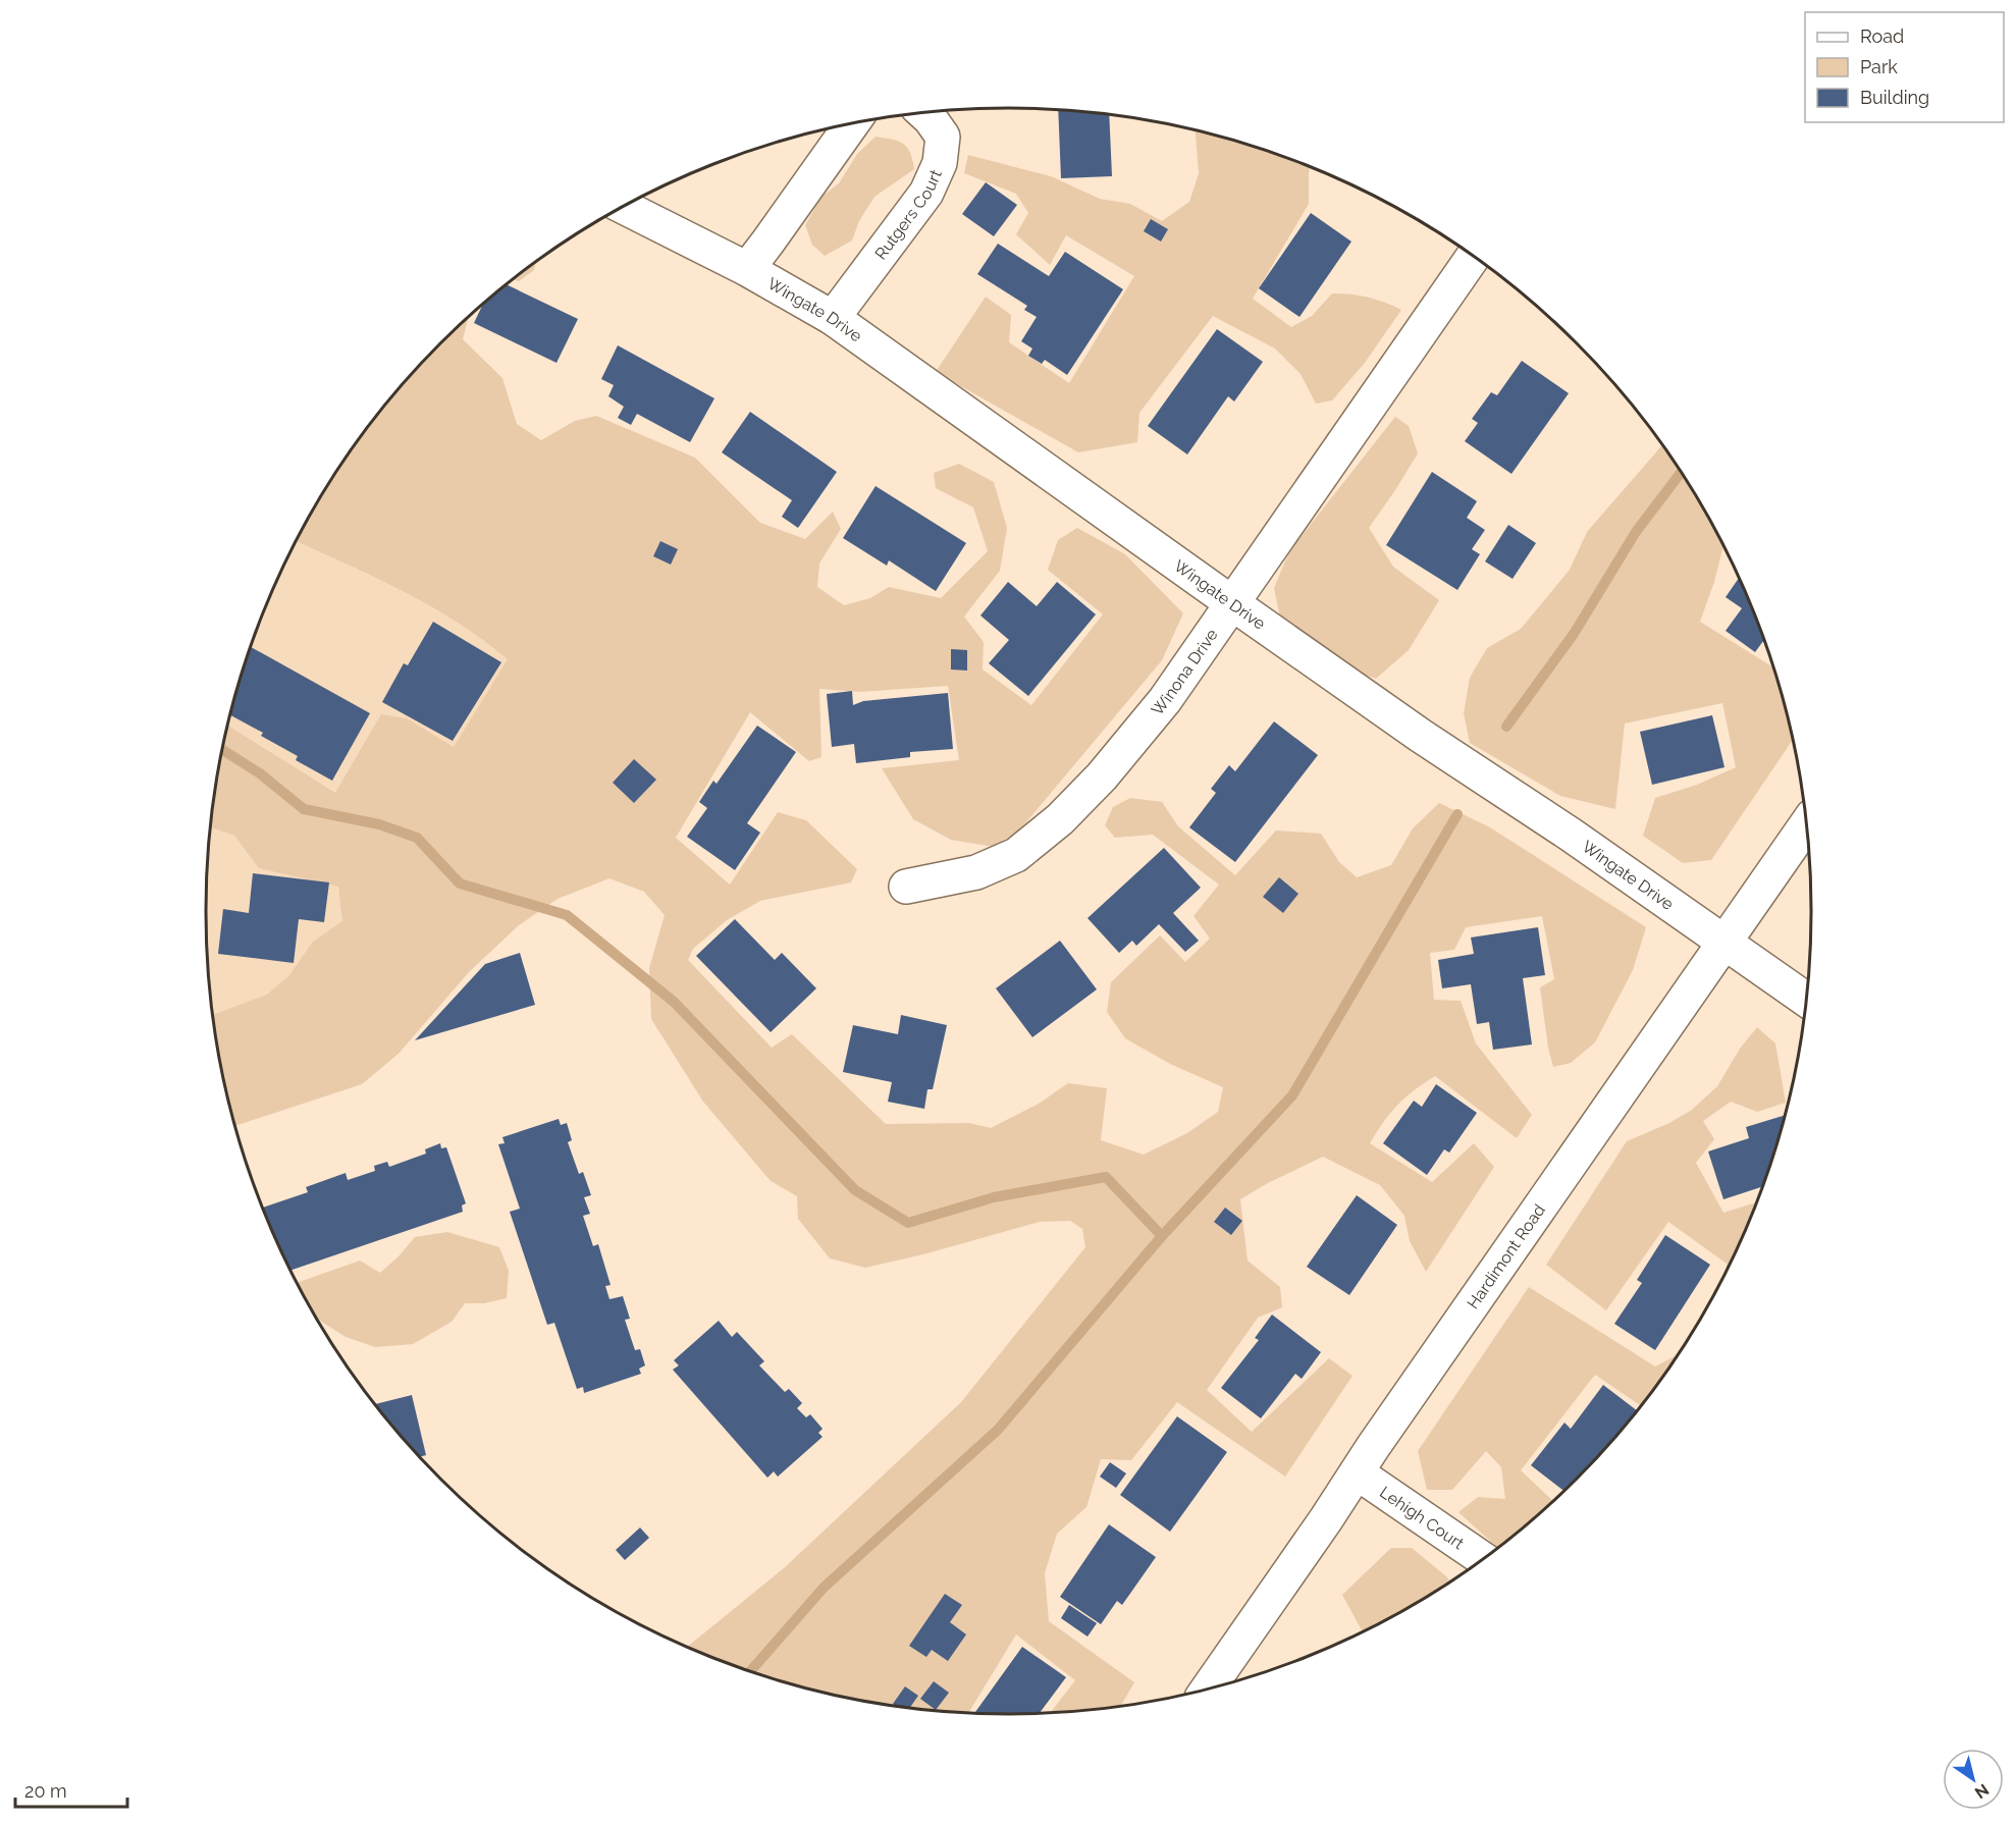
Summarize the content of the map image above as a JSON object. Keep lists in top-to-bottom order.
{
  "streets": {
    "street": [
      "Rutgers Court",
      "Wingate Drive",
      "Winona Drive",
      "Hardimont Road",
      "Lehigh Court"
    ]
  },
  "crossings": [
    ["Rutgers Court", "Wingate Drive"],
    ["Wingate Drive", "Winona Drive"],
    ["Wingate Drive", "Hardimont Road"],
    ["Hardimont Road", "Lehigh Court"]
  ],
  "legend": ["Road", "Park", "Building"],
  "scale_bar": "20 m",
  "north": "bottom right"
}
